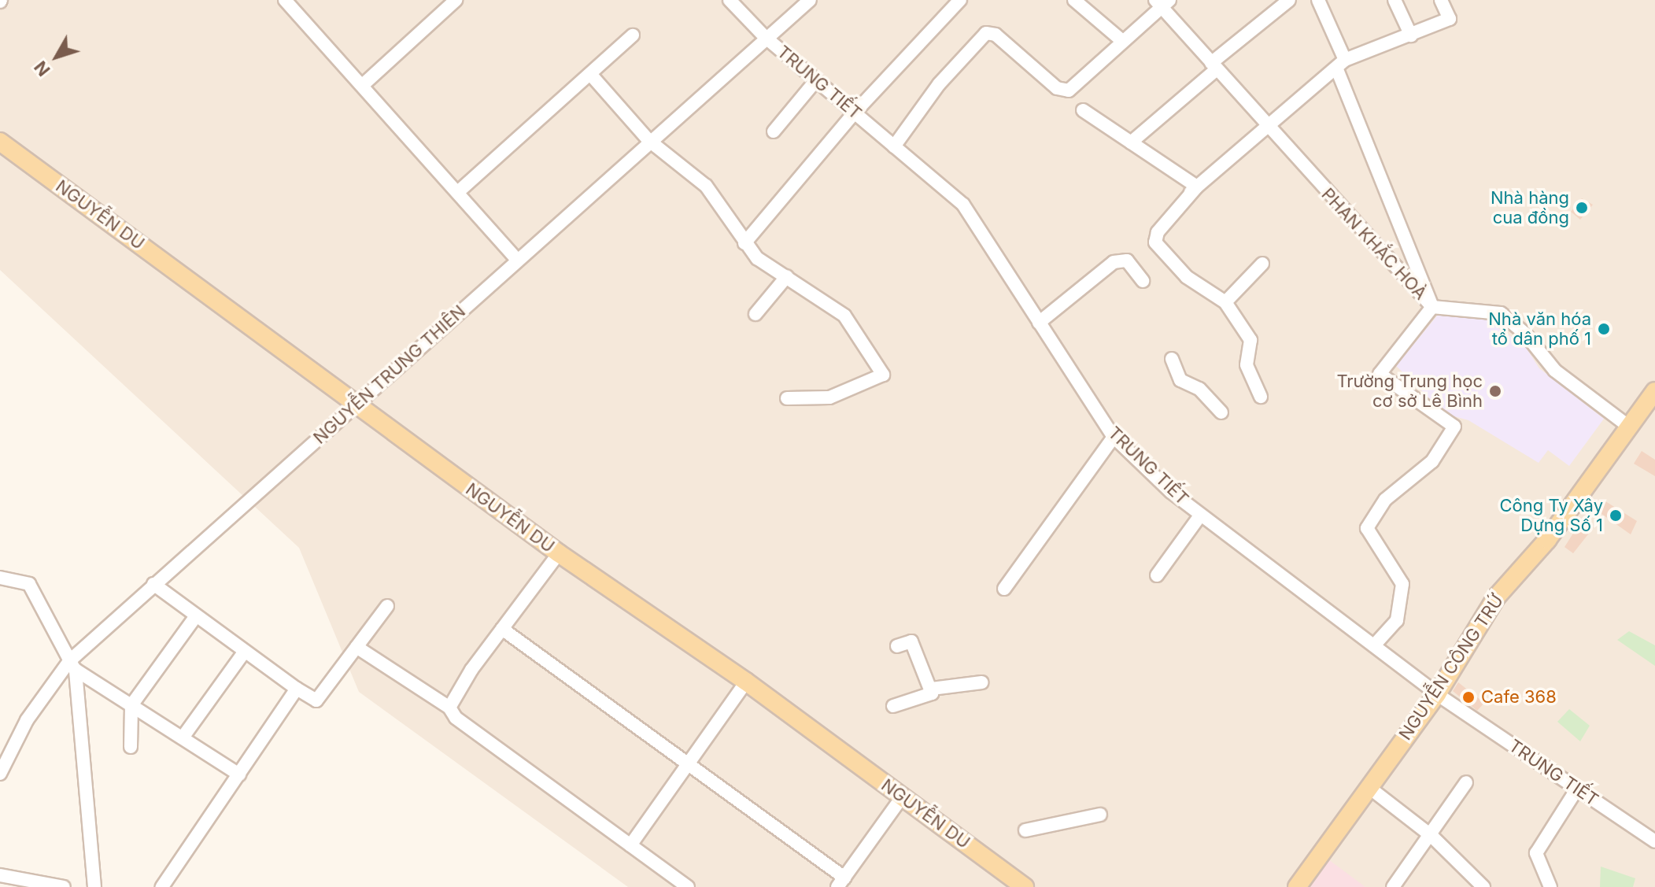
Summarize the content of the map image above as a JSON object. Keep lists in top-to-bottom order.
{
  "streets": {
    "main road": ["NGUYỄN DU", "NGUYỄN CÔNG TRỨ"],
    "street": ["TRUNG TIẾT", "PHAN KHẮC HOÀ", "NGUYỄN TRUNG THIÊN"]
  },
  "crossings": [
    ["TRUNG TIẾT", "NGUYỄN TRUNG THIÊN"],
    ["TRUNG TIẾT", "NGUYỄN CÔNG TRỨ"],
    ["NGUYỄN DU", "NGUYỄN TRUNG THIÊN"],
    ["PHAN KHẮC HOÀ", "NGUYỄN CÔNG TRỨ"]
  ],
  "places": [
    "Nhà hàng cua đồng",
    "Nhà văn hóa tổ dân phố 1",
    "Trường Trung học cơ sở Lê Bình",
    "Công Ty Xây Dựng Số 1",
    "Cafe 368"
  ],
  "north": "bottom left"
}
